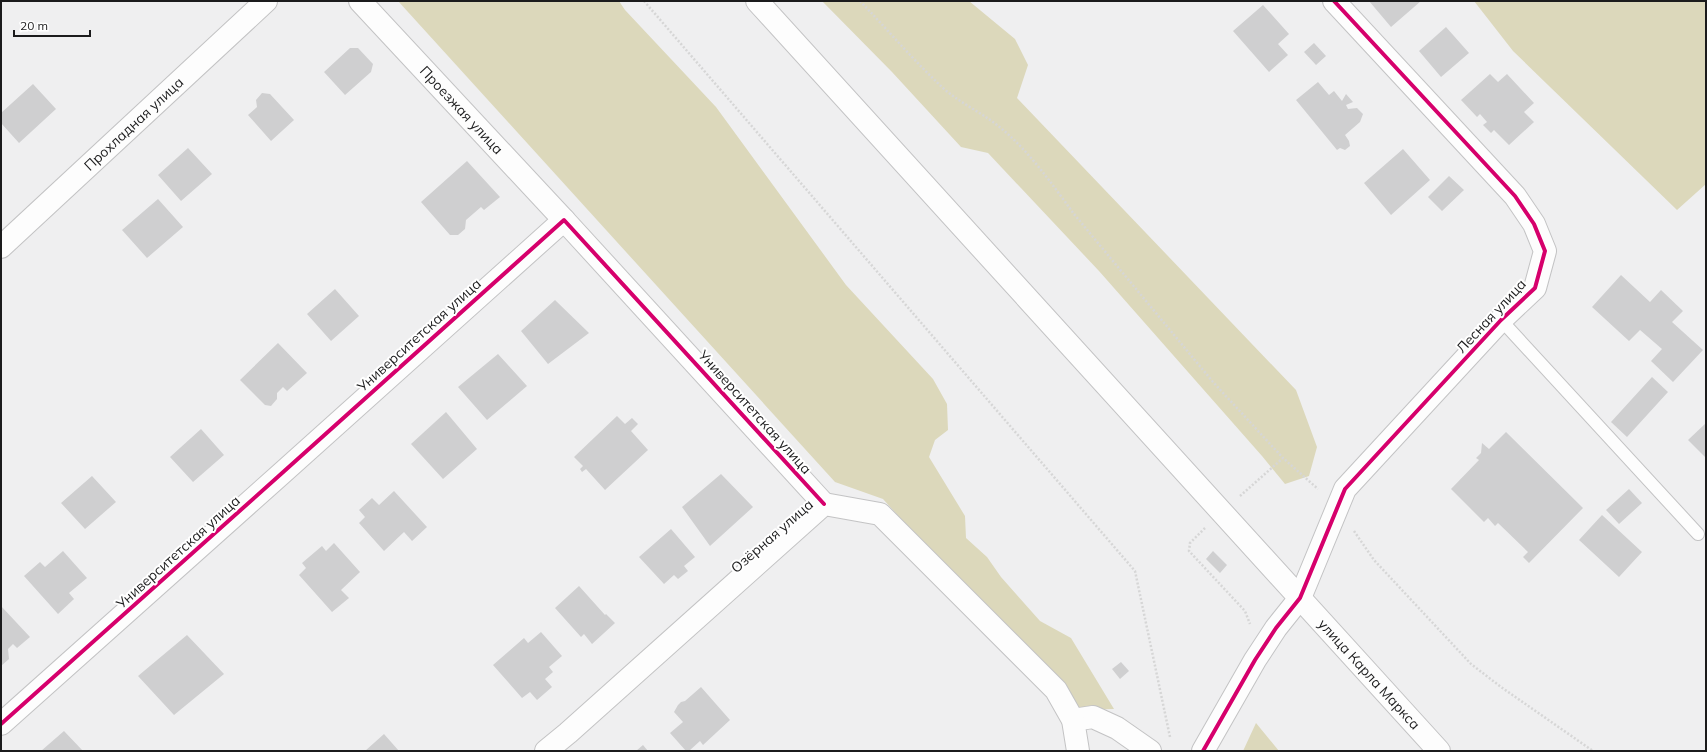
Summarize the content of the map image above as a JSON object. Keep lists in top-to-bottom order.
{
  "streets": {
    "street": [
      "Проезжая улица",
      "Прохладная улица",
      "Лесная улица",
      "Университетская улица",
      "Озёрная улица",
      "улица Карла Маркса"
    ]
  },
  "crossings": [
    ["Проезжая улица", "Университетская улица"],
    ["Лесная улица", "улица Карла Маркса"],
    ["Университетская улица", "Озёрная улица"]
  ],
  "scale_bar": "20 m"
}
